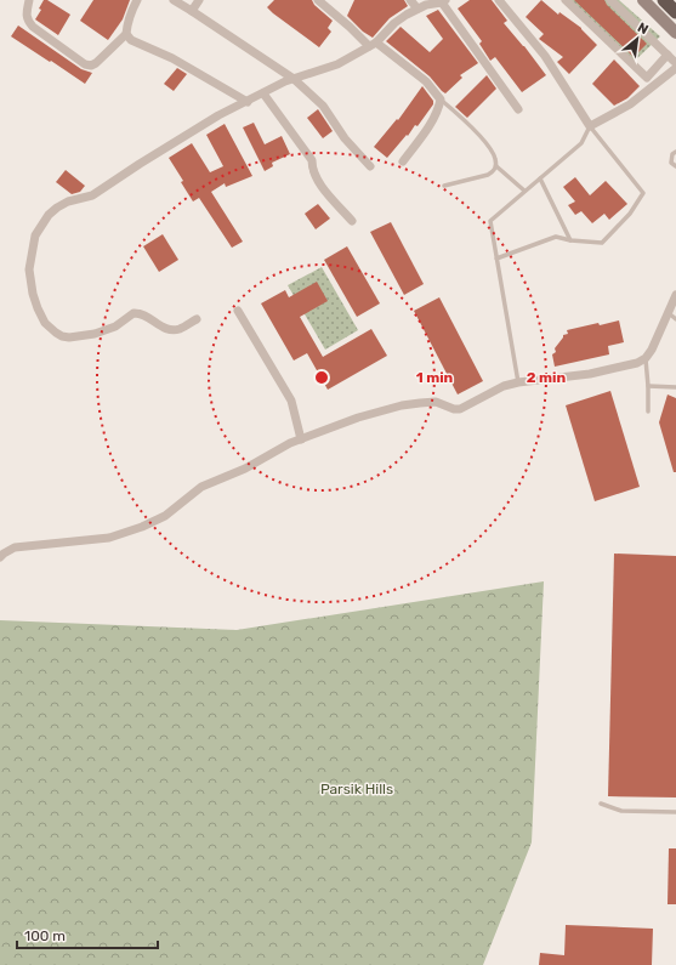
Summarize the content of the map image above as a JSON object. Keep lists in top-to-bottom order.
{
  "parks": ["Parsik Hills"],
  "scale_bar": "100 m",
  "north": "top right",
  "rings": ["1 min", "2 min"]
}
